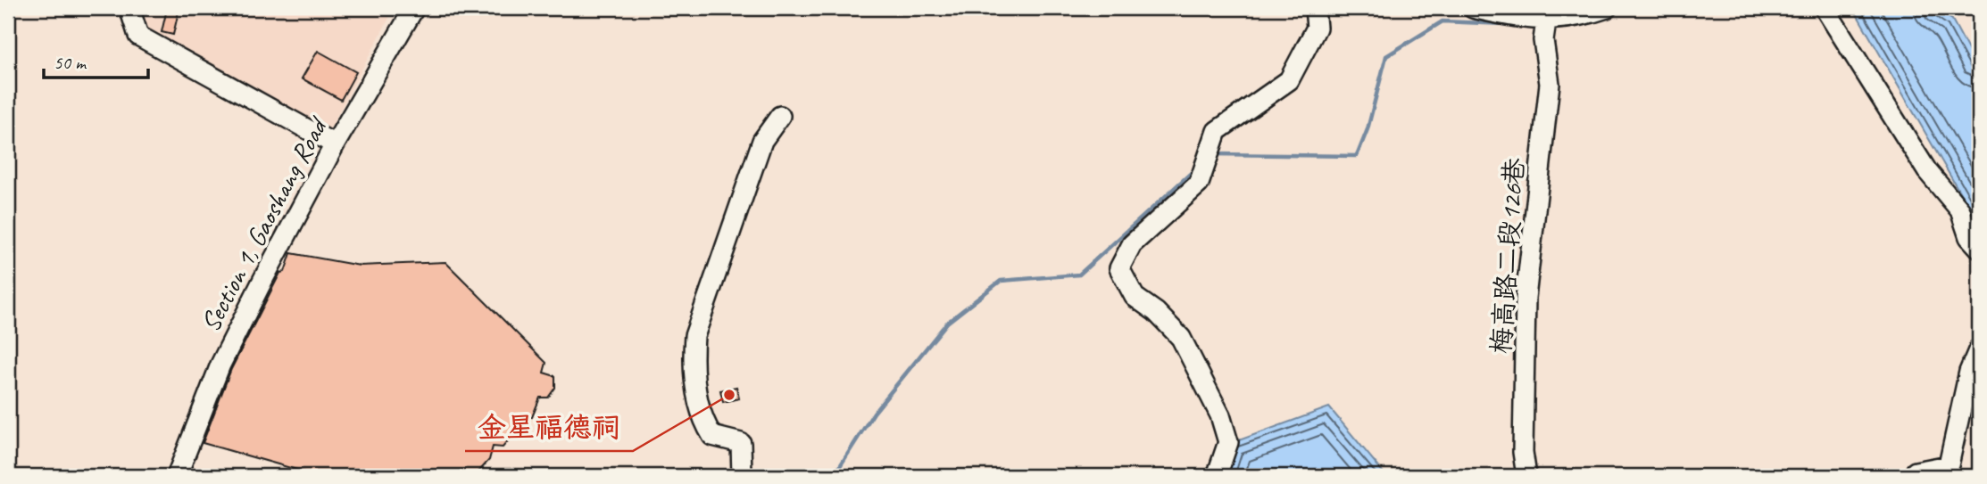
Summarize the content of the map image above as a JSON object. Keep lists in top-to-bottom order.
{
  "streets": {
    "street": ["Section 1, Gaoshang Road", "梅高路二段126巷"]
  },
  "places": ["金星福德祠"],
  "scale_bar": "50 m"
}
